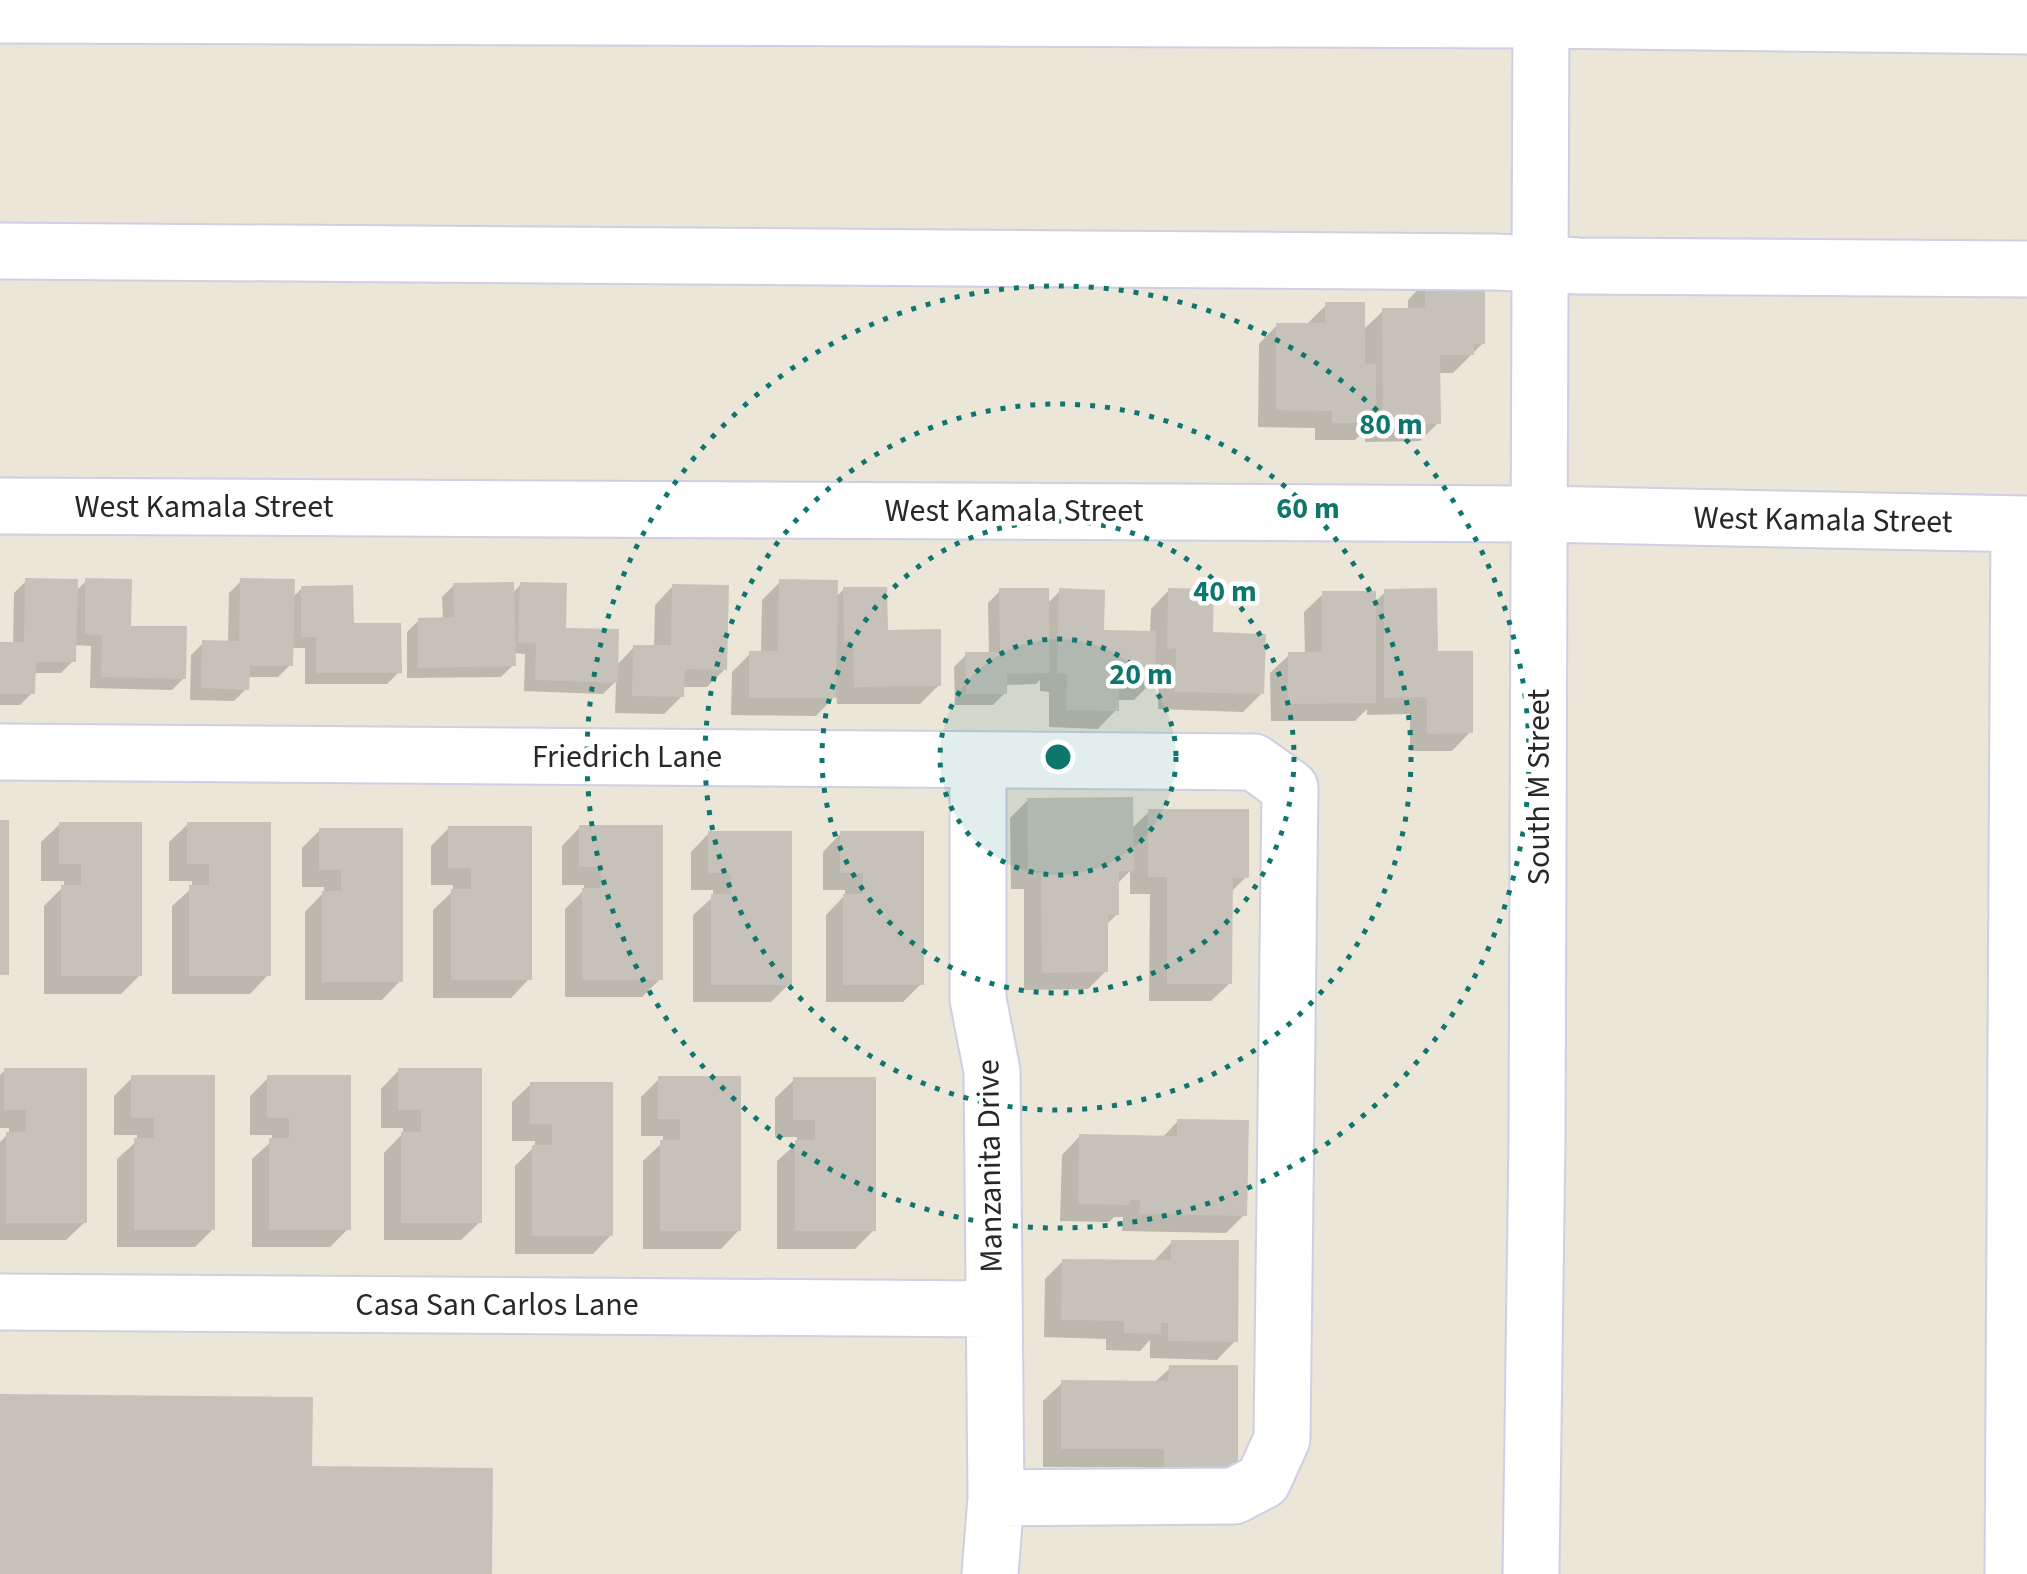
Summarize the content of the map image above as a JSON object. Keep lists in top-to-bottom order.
{
  "streets": {
    "street": [
      "West Kamala Street",
      "Friedrich Lane",
      "South M Street",
      "Manzanita Drive",
      "Casa San Carlos Lane"
    ]
  },
  "crossings": [
    ["West Kamala Street", "South M Street"],
    ["Friedrich Lane", "Manzanita Drive"],
    ["Manzanita Drive", "Casa San Carlos Lane"]
  ],
  "rings": [
    "80 m",
    "60 m",
    "40 m",
    "20 m"
  ]
}
